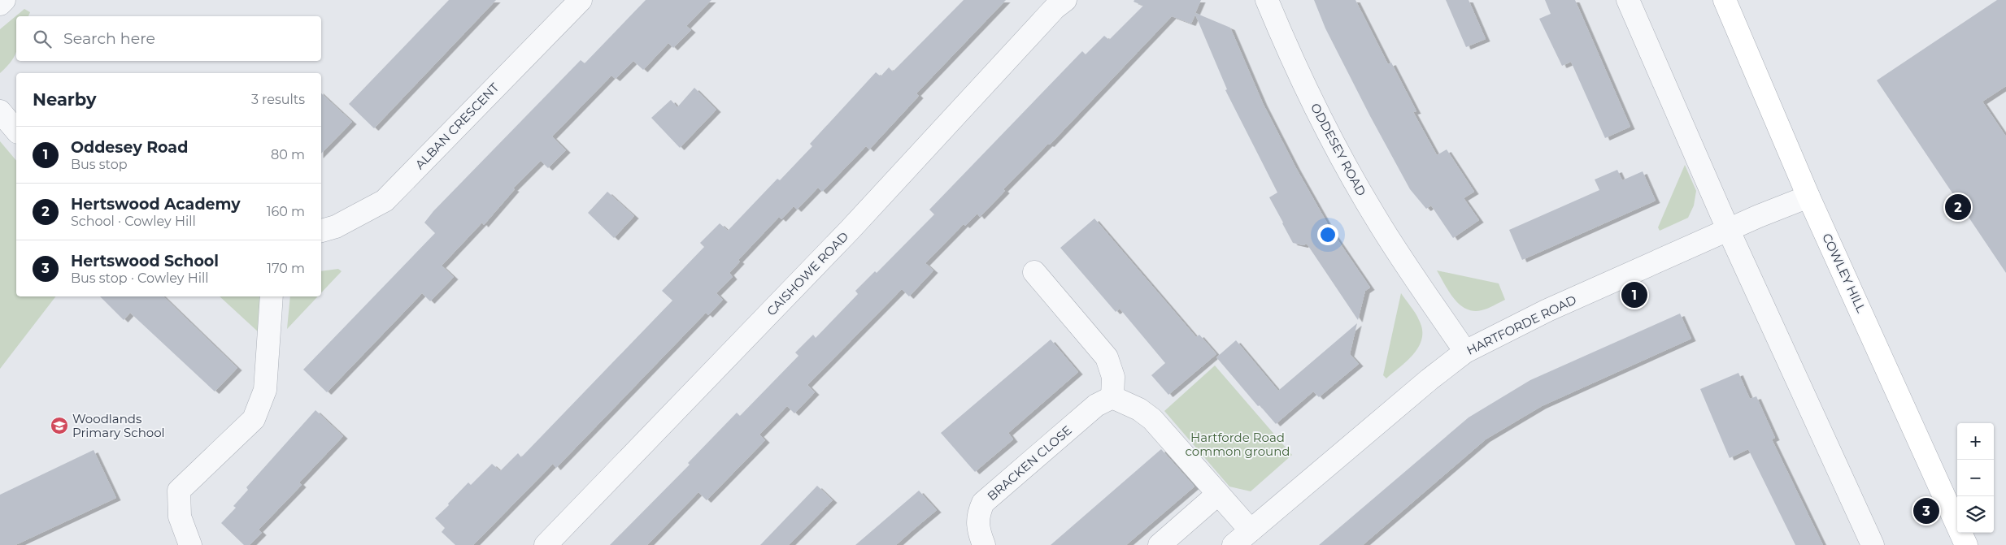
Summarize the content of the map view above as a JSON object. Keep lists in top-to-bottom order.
{
  "streets": {
    "main road": ["COWLEY HILL"],
    "street": [
      "ALBAN CRESCENT",
      "ODDESEY ROAD",
      "CAISHOWE ROAD",
      "HARTFORDE ROAD",
      "BRACKEN CLOSE"
    ]
  },
  "crossings": [
    ["ODDESEY ROAD", "HARTFORDE ROAD"],
    ["COWLEY HILL", "HARTFORDE ROAD"]
  ],
  "parks": ["Hartforde Road common ground"],
  "places": {
    "school or university": ["Woodlands Primary School"]
  },
  "page": {
    "search": "Search here",
    "heading": ["Nearby", "3 results"],
    "list": [
      {
        "mark": "1",
        "name": "Oddesey Road",
        "note": "Bus stop",
        "value": "80 m"
      },
      {
        "mark": "2",
        "name": "Hertswood Academy",
        "note": "School · Cowley Hill",
        "value": "160 m"
      },
      {
        "mark": "3",
        "name": "Hertswood School",
        "note": "Bus stop · Cowley Hill",
        "value": "170 m"
      }
    ],
    "pins": ["2", "1", "3"],
    "map_buttons": ["+", "−"]
  }
}
